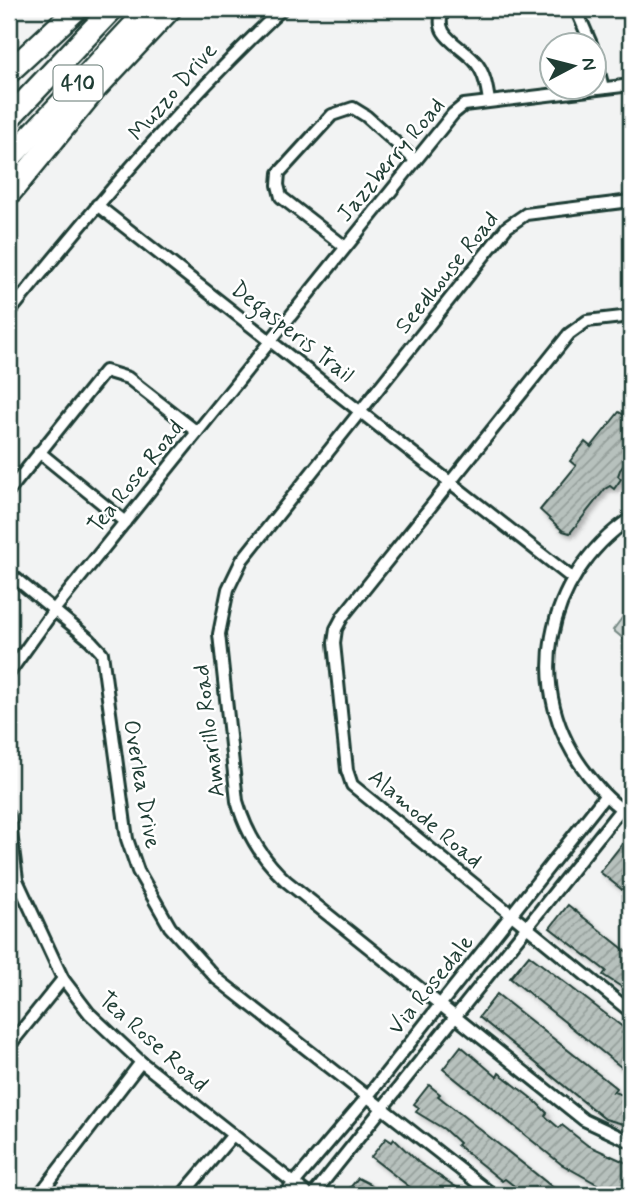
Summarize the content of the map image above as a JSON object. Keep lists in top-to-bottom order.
{
  "streets": {
    "highway": ["410"],
    "street": [
      "Muzzo Drive",
      "Jazzberry Road",
      "Seedhouse Road",
      "Degasperis Trail",
      "Tea Rose Road",
      "Amarillo Road",
      "Overlea Drive",
      "Alamode Road",
      "Via Rosedale"
    ]
  },
  "crossings": [
    ["Muzzo Drive", "Degasperis Trail"],
    ["Jazzberry Road", "Degasperis Trail"],
    ["Jazzberry Road", "Tea Rose Road"],
    ["Seedhouse Road", "Degasperis Trail"],
    ["Seedhouse Road", "Amarillo Road"],
    ["Degasperis Trail", "Tea Rose Road"],
    ["Degasperis Trail", "Amarillo Road"],
    ["Degasperis Trail", "Alamode Road"],
    ["Degasperis Trail", "Via Rosedale"],
    ["Tea Rose Road", "Overlea Drive"],
    ["Tea Rose Road", "Via Rosedale"],
    ["Amarillo Road", "Via Rosedale"],
    ["Overlea Drive", "Via Rosedale"],
    ["Alamode Road", "Via Rosedale"]
  ],
  "north": "right"
}
